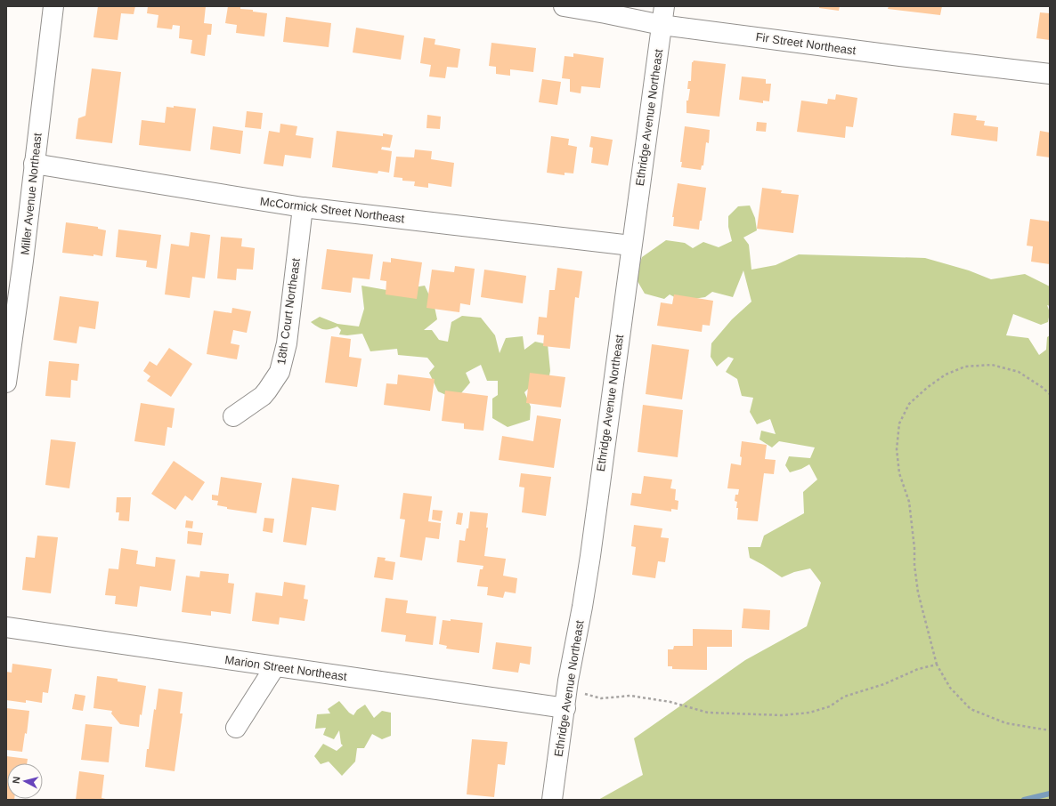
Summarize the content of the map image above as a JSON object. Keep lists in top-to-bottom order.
{
  "streets": {
    "street": [
      "Fir Street Northeast",
      "Ethridge Avenue Northeast",
      "Miller Avenue Northeast",
      "McCormick Street Northeast",
      "18th Court Northeast",
      "Marion Street Northeast"
    ]
  },
  "crossings": [
    ["Fir Street Northeast", "Ethridge Avenue Northeast"],
    ["Ethridge Avenue Northeast", "McCormick Street Northeast"],
    ["Ethridge Avenue Northeast", "Marion Street Northeast"],
    ["Miller Avenue Northeast", "McCormick Street Northeast"],
    ["McCormick Street Northeast", "18th Court Northeast"]
  ],
  "north": "left"
}
